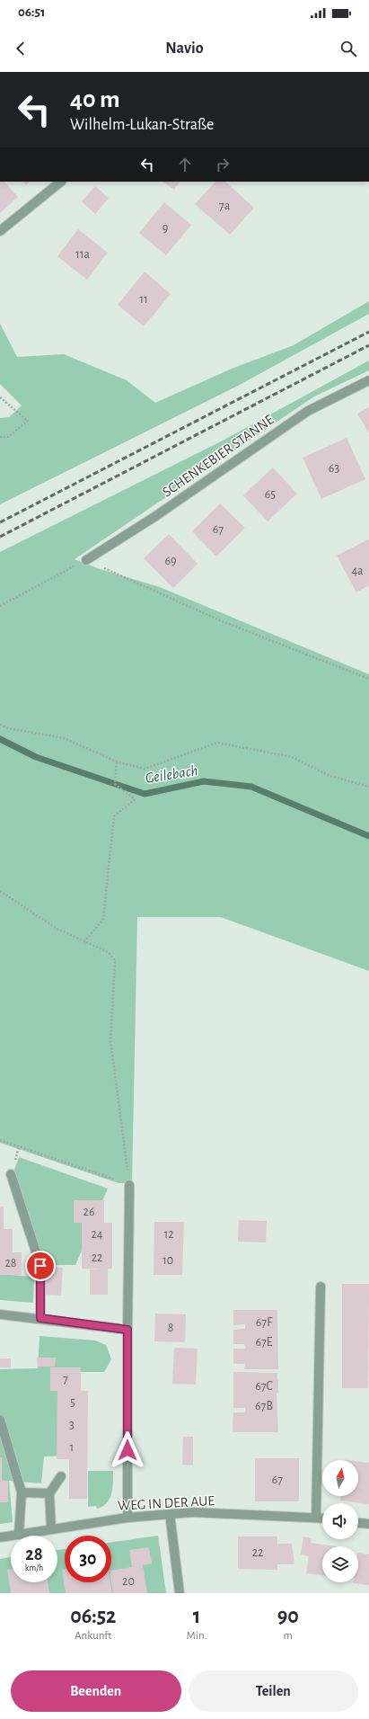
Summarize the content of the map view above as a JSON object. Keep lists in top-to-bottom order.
{
  "streets": {
    "street": ["SCHENKEBIER STANNE", "WEG IN DER AUE"]
  },
  "water": ["Geilebach"],
  "house_numbers": [
    "7a",
    "9",
    "11a",
    "11",
    "63",
    "65",
    "67",
    "69",
    "4a",
    "26",
    "24",
    "12",
    "22",
    "10",
    "28",
    "67F",
    "8",
    "67E",
    "7",
    "67C",
    "5",
    "67B",
    "3",
    "1",
    "67",
    "22",
    "20"
  ],
  "north": "top",
  "page": {
    "status": "06:51",
    "header": "Navio",
    "turn": ["40 m", "Wilhelm-Lukan-Straße"],
    "speed": "28 km/h",
    "limit": "30",
    "eta": [
      "06:52",
      "Ankunft",
      "1",
      "Min.",
      "90",
      "m"
    ],
    "buttons": ["Beenden", "Teilen"]
  }
}
